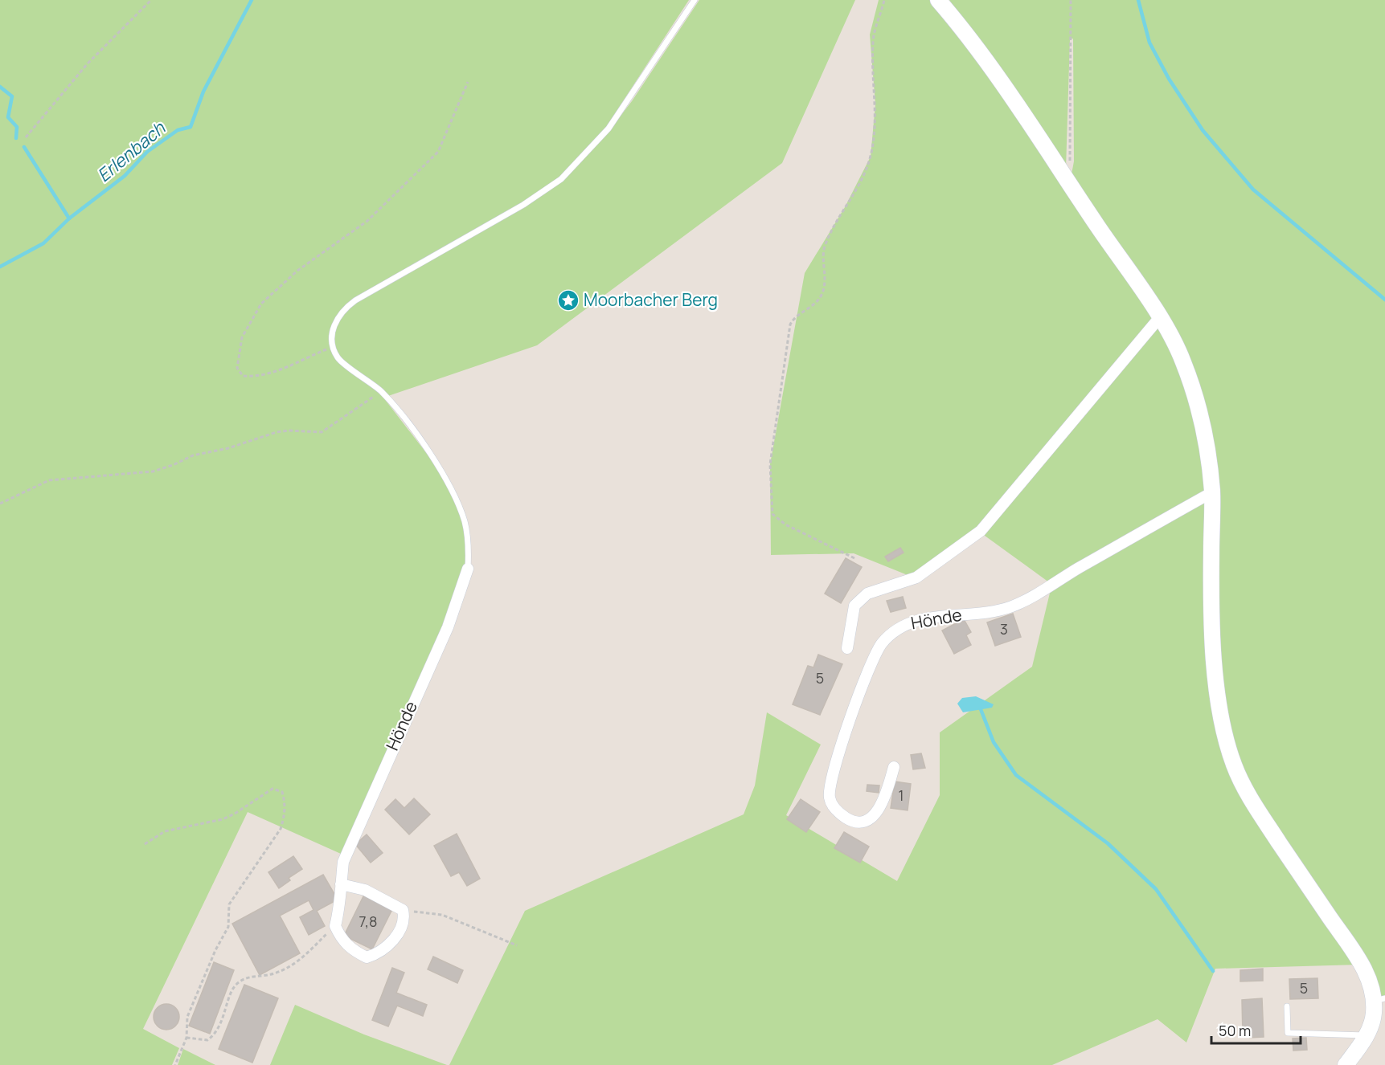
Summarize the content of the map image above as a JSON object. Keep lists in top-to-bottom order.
{
  "streets": {
    "street": ["Hönde"]
  },
  "water": ["Erlenbach"],
  "places": {
    "place": ["Moorbacher Berg"]
  },
  "house_numbers": [
    "3",
    "5",
    "1",
    "7,8",
    "5"
  ],
  "scale_bar": "50 m"
}
